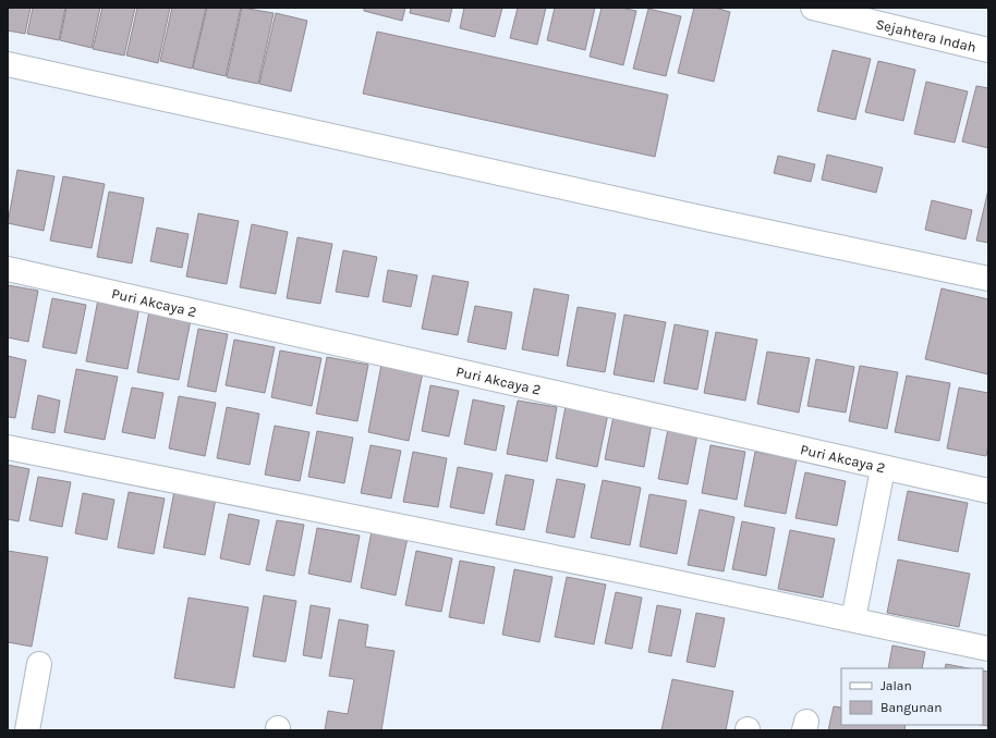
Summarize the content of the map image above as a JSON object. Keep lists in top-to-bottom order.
{
  "streets": {
    "street": ["Sejahtera Indah", "Puri Akcaya 2"]
  },
  "legend": ["Jalan", "Bangunan"]
}
